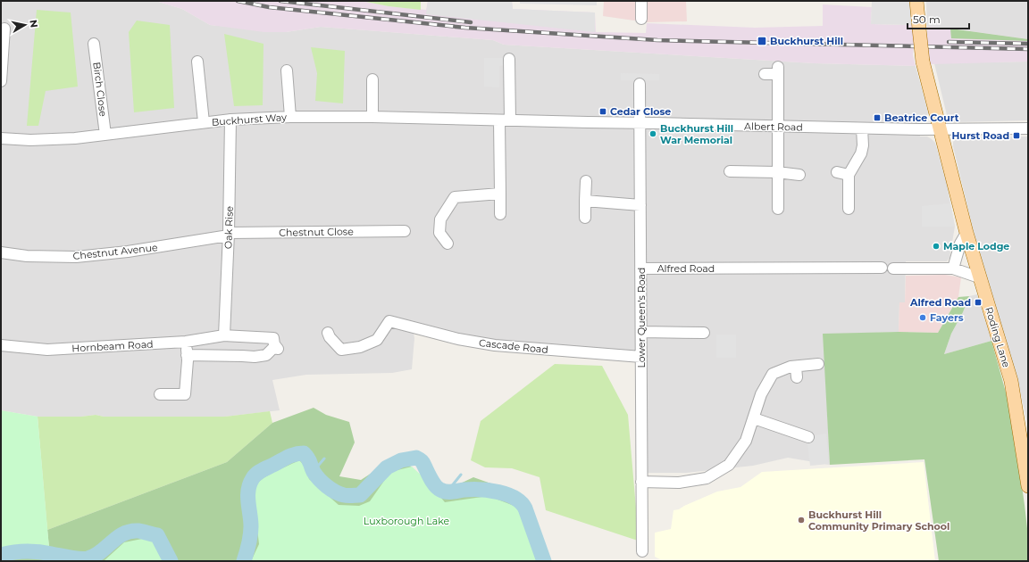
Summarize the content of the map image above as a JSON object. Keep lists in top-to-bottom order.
{
  "streets": {
    "main road": ["Roding Lane"],
    "street": [
      "Birch Close",
      "Buckhurst Way",
      "Albert Road",
      "Oak Rise",
      "Chestnut Close",
      "Chestnut Avenue",
      "Alfred Road",
      "Lower Queen's Road",
      "Hornbeam Road",
      "Cascade Road"
    ]
  },
  "crossings": [
    ["Birch Close", "Buckhurst Way"],
    ["Buckhurst Way", "Albert Road"],
    ["Buckhurst Way", "Oak Rise"],
    ["Albert Road", "Lower Queen's Road"],
    ["Albert Road", "Roding Lane"],
    ["Oak Rise", "Chestnut Close"],
    ["Oak Rise", "Chestnut Avenue"],
    ["Oak Rise", "Hornbeam Road"],
    ["Chestnut Close", "Chestnut Avenue"],
    ["Alfred Road", "Lower Queen's Road"],
    ["Lower Queen's Road", "Cascade Road"]
  ],
  "parks": ["Luxborough Lake"],
  "places": {
    "transit": [
      "Buckhurst Hill",
      "Cedar Close",
      "Beatrice Court",
      "Hurst Road",
      "Alfred Road"
    ],
    "other": [
      "Buckhurst Hill War Memorial",
      "Maple Lodge",
      "Fayers",
      "Buckhurst Hill Community Primary School"
    ]
  },
  "scale_bar": "50 m",
  "north": "right"
}
